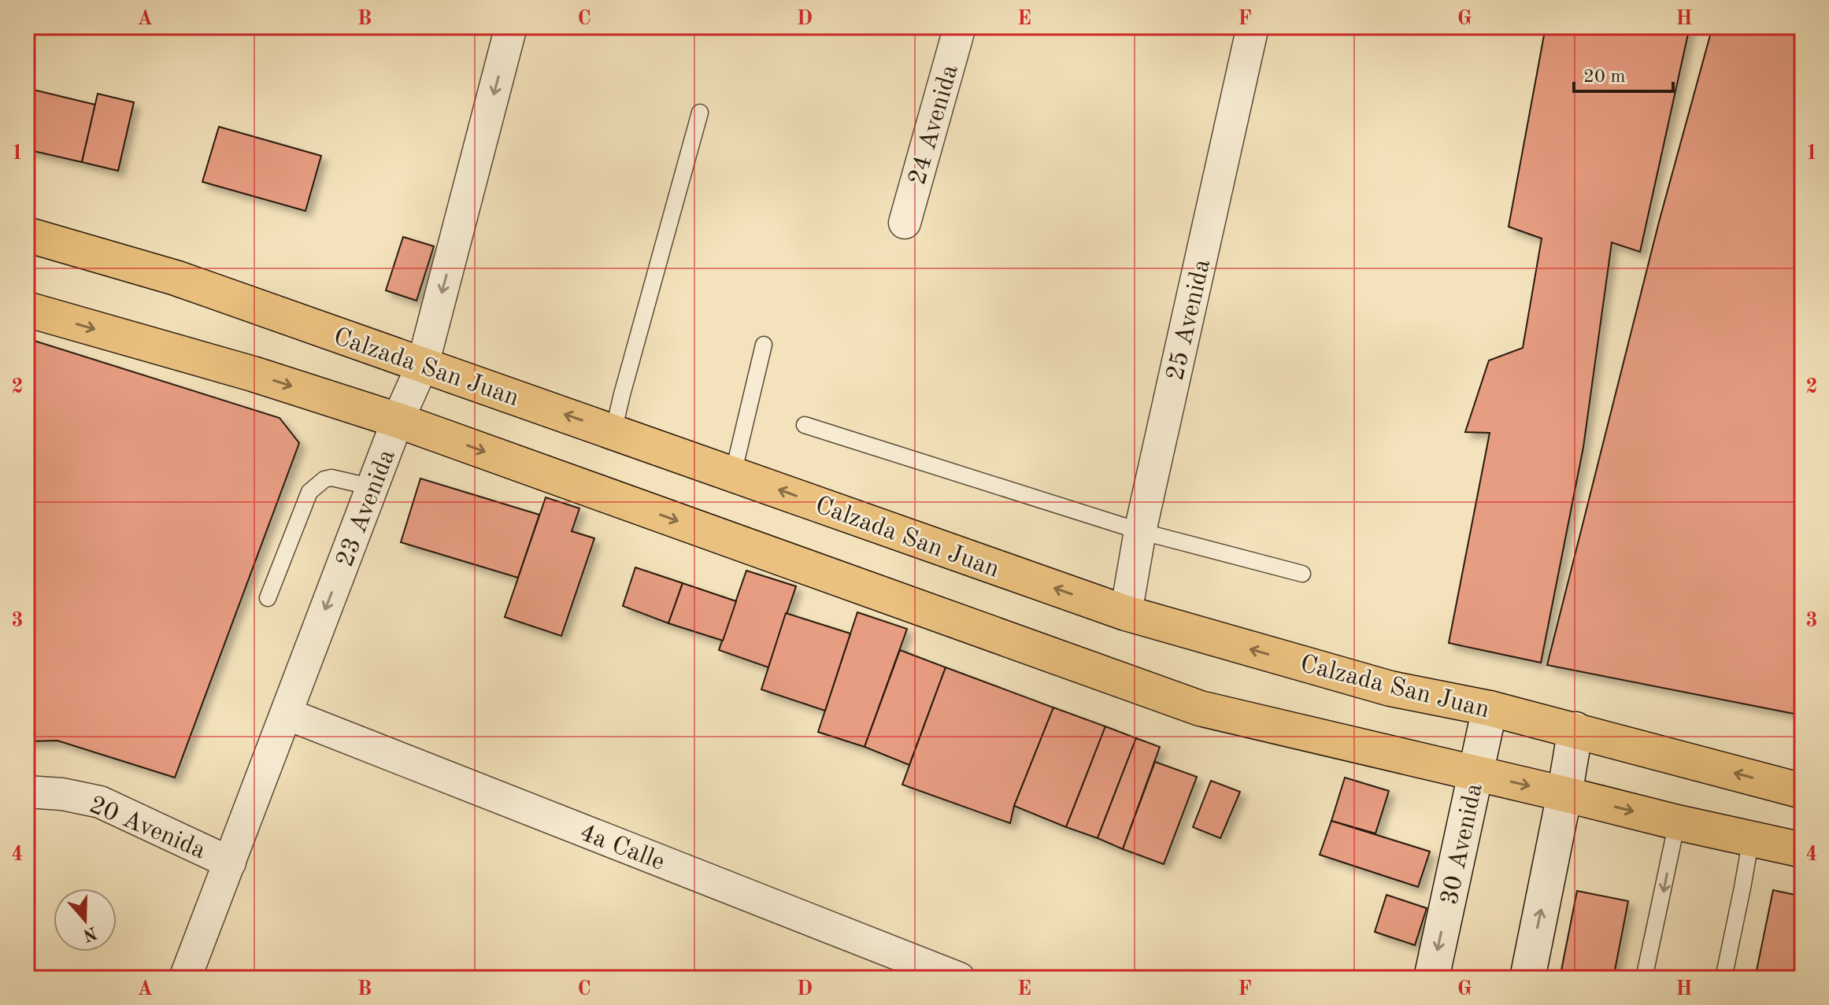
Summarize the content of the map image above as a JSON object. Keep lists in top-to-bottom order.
{
  "streets": {
    "main road": ["Calzada San Juan"],
    "street": [
      "24 Avenida",
      "25 Avenida",
      "23 Avenida",
      "20 Avenida",
      "30 Avenida",
      "4a Calle"
    ]
  },
  "crossings": [
    ["25 Avenida", "Calzada San Juan"],
    ["Calzada San Juan", "23 Avenida"],
    ["Calzada San Juan", "30 Avenida"],
    ["23 Avenida", "20 Avenida"],
    ["23 Avenida", "4a Calle"]
  ],
  "one_way": ["23 Avenida"],
  "scale_bar": "20 m",
  "north": "bottom",
  "grid": {
    "columns": [
      "A",
      "B",
      "C",
      "D",
      "E",
      "F",
      "G",
      "H"
    ],
    "rows": [
      "1",
      "2",
      "3",
      "4"
    ]
  }
}
